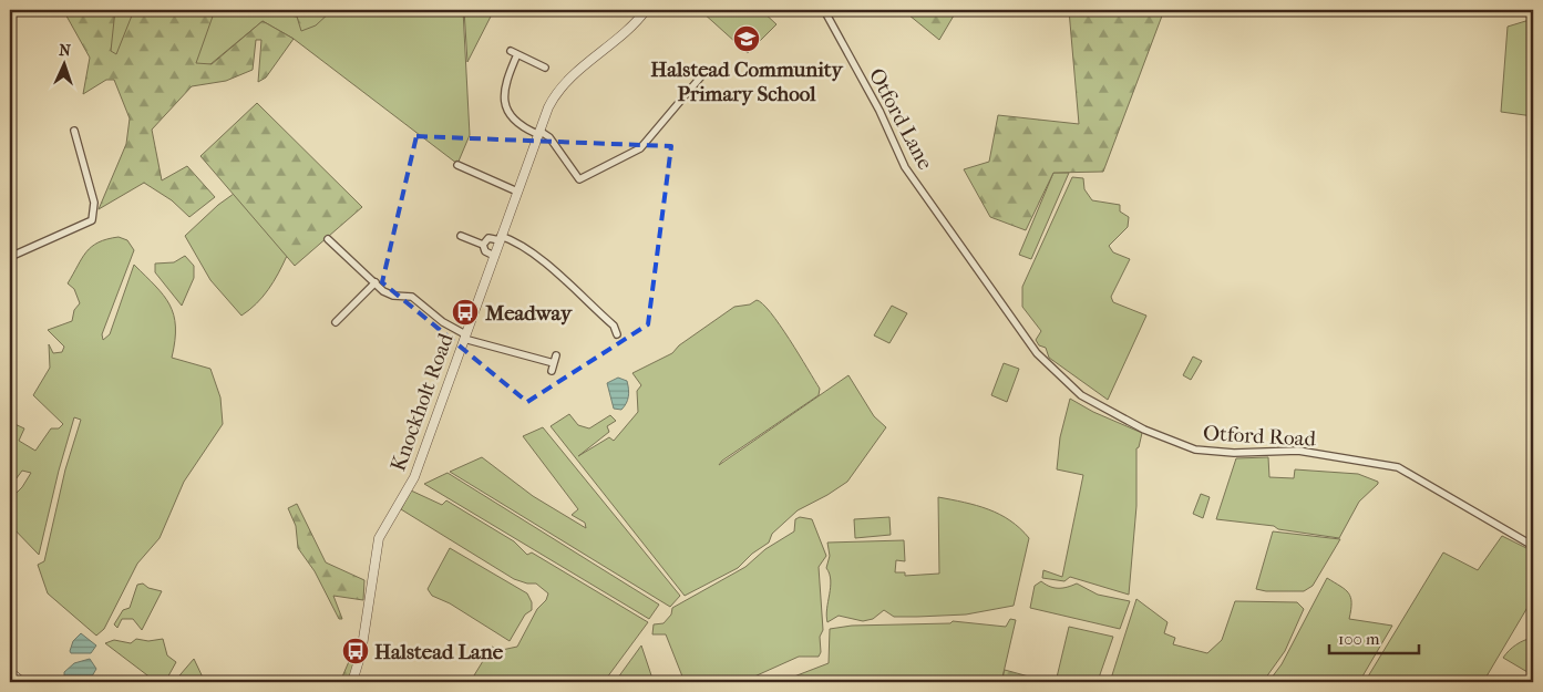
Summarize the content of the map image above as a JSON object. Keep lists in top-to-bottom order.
{
  "streets": {
    "street": ["Otford Lane", "Knockholt Road", "Otford Road"]
  },
  "crossings": [
    ["Otford Lane", "Otford Road"]
  ],
  "places": {
    "school or university": ["Halstead Community Primary School"],
    "bus stop": ["Meadway", "Halstead Lane"]
  },
  "scale_bar": "100 m",
  "north": "top"
}
